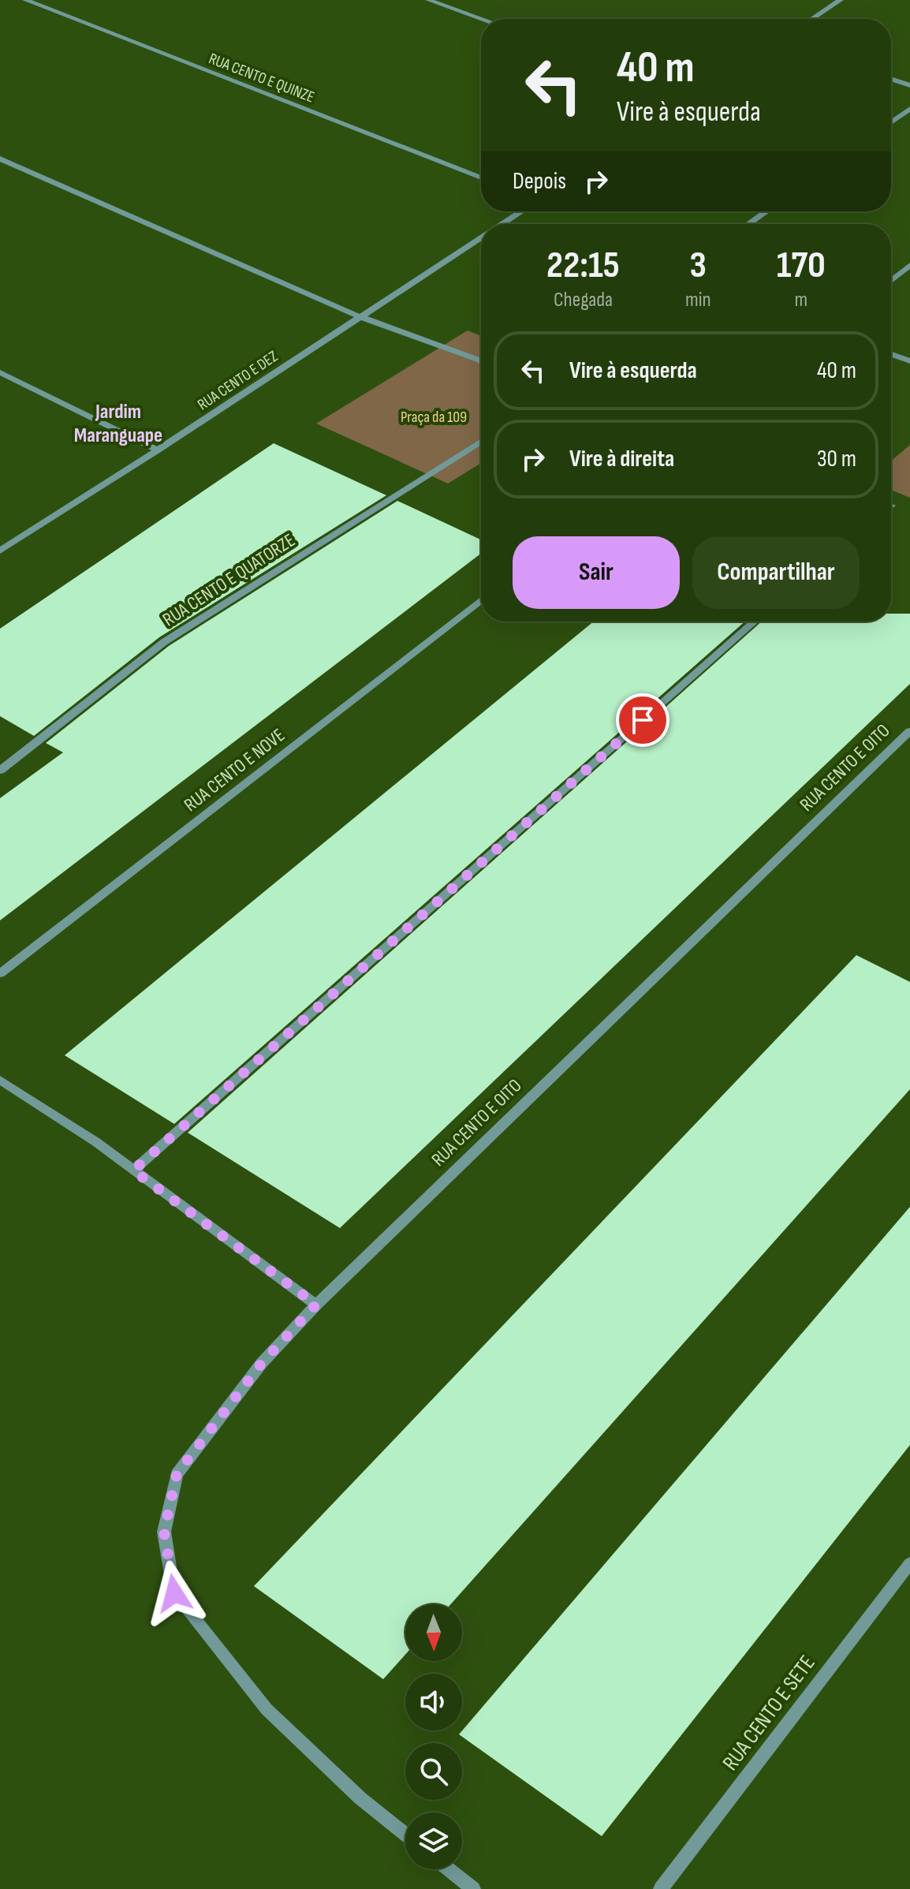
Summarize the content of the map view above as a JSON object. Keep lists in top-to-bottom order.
{
  "streets": {
    "street": [
      "RUA CENTO E QUINZE",
      "RUA CENTO E DEZ",
      "RUA CENTO E QUATORZE",
      "RUA CENTO E OITO",
      "RUA CENTO E NOVE",
      "RUA CENTO E SETE"
    ]
  },
  "districts": ["Jardim Maranguape"],
  "parks": ["Praça da 109"],
  "north": "bottom",
  "page": {
    "turn": ["40 m", "Vire à esquerda"],
    "then": "Depois",
    "eta": [
      "22:15",
      "Chegada",
      "3",
      "min",
      "170",
      "m"
    ],
    "list": [
      {
        "name": "Vire à esquerda",
        "value": "40 m"
      },
      {
        "name": "Vire à direita",
        "value": "30 m"
      }
    ],
    "buttons": ["Sair", "Compartilhar"]
  }
}
